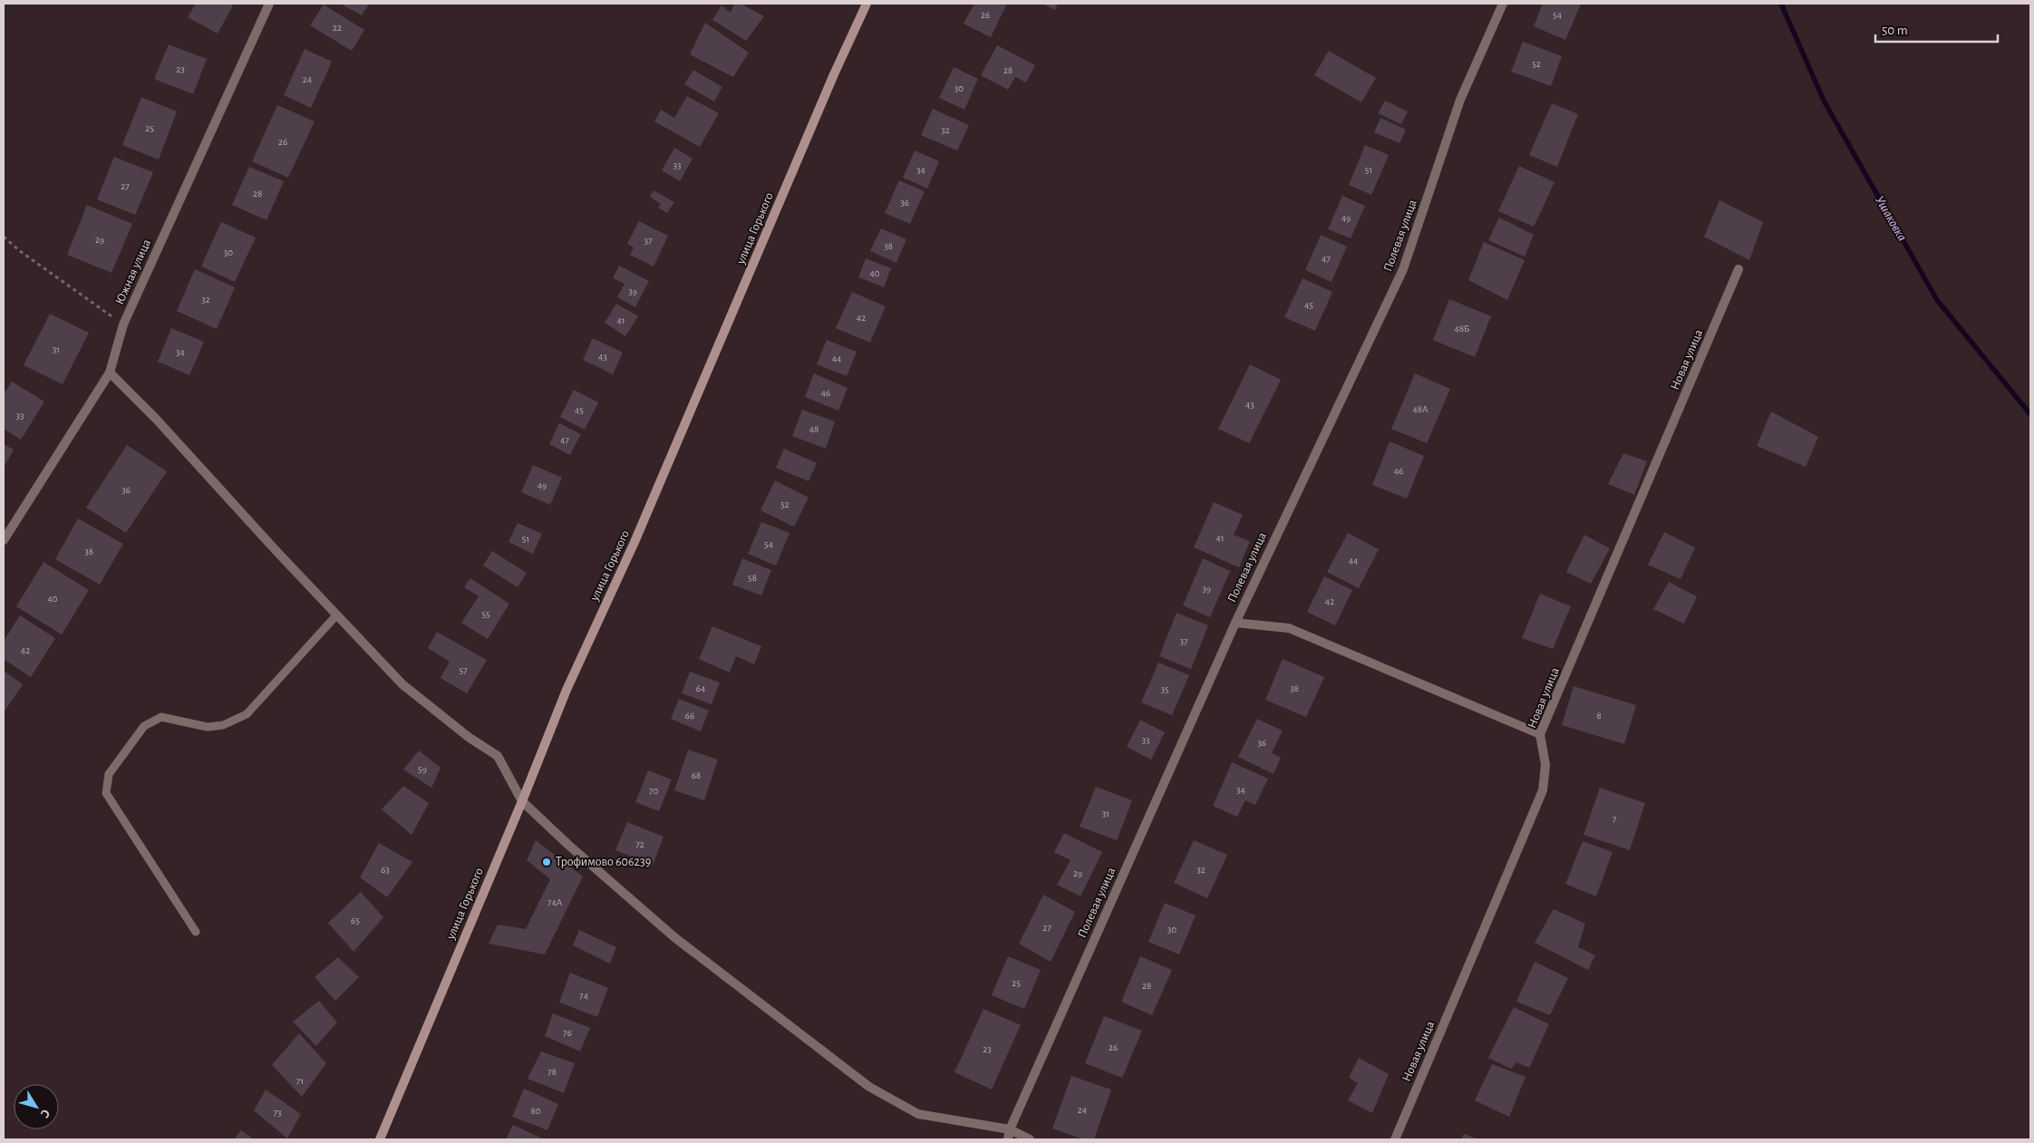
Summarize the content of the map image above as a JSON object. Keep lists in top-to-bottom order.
{
  "streets": {
    "main road": ["улица Горького"],
    "street": ["Полевая улица", "Южная улица", "Новая улица"]
  },
  "water": ["Ушаковка"],
  "places": ["Трофимово 606239"],
  "house_numbers": [
    "26",
    "54",
    "22",
    "52",
    "23",
    "28",
    "24",
    "30",
    "25",
    "32",
    "26",
    "33",
    "34",
    "51",
    "27",
    "28",
    "36",
    "49",
    "29",
    "37",
    "38",
    "30",
    "47",
    "40",
    "39",
    "32",
    "45",
    "42",
    "41",
    "48Б",
    "31",
    "34",
    "43",
    "44",
    "46",
    "43",
    "48А",
    "45",
    "33",
    "48",
    "47",
    "46",
    "49",
    "36",
    "52",
    "41",
    "51",
    "54",
    "38",
    "44",
    "58",
    "39",
    "40",
    "42",
    "55",
    "37",
    "42",
    "57",
    "64",
    "38",
    "35",
    "66",
    "8",
    "33",
    "36",
    "59",
    "68",
    "34",
    "70",
    "31",
    "7",
    "72",
    "63",
    "32",
    "29",
    "74А",
    "65",
    "27",
    "30",
    "25",
    "28",
    "74",
    "76",
    "26",
    "23",
    "78",
    "71",
    "24",
    "80",
    "73"
  ],
  "scale_bar": "50 m",
  "north": "bottom right"
}
